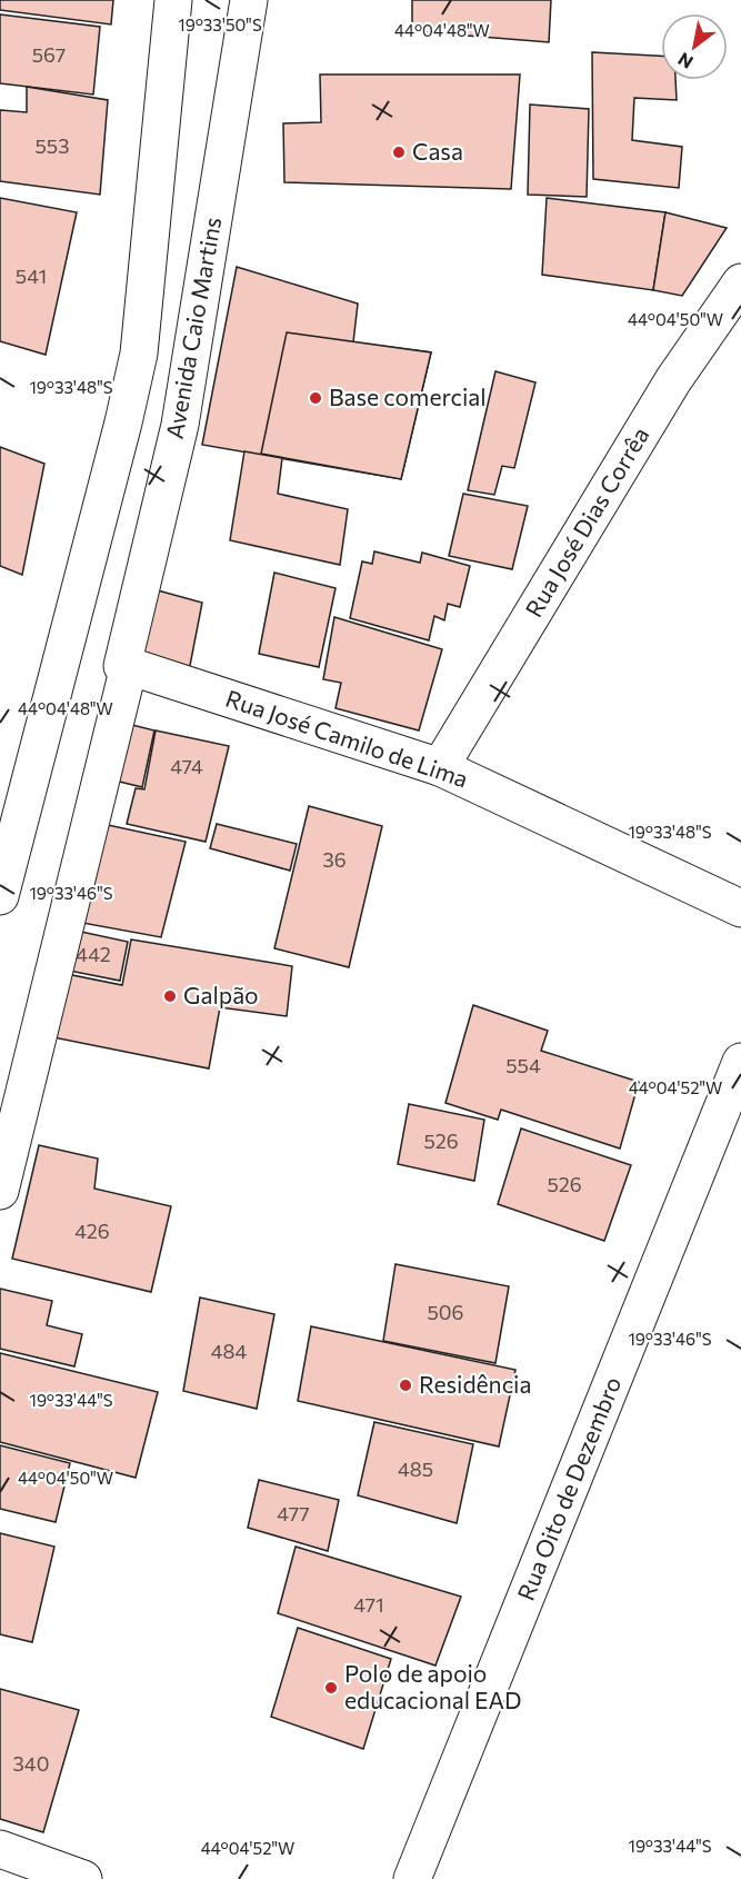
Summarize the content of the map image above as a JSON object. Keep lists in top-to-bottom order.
{
  "streets": {
    "street": [
      "Avenida Caio Martins",
      "Rua José Dias Corrêa",
      "Rua José Camilo de Lima",
      "Rua Oito de Dezembro"
    ]
  },
  "crossings": [
    ["Avenida Caio Martins", "Rua José Camilo de Lima"],
    ["Rua José Dias Corrêa", "Rua José Camilo de Lima"]
  ],
  "places": [
    "Casa",
    "Base comercial",
    "Galpão",
    "Residência",
    "Polo de apoio educacional EAD"
  ],
  "house_numbers": [
    "567",
    "553",
    "541",
    "474",
    "36",
    "442",
    "554",
    "526",
    "526",
    "426",
    "506",
    "484",
    "485",
    "477",
    "471",
    "340"
  ],
  "north": "bottom left",
  "coordinates": [
    "19°33'50\"S",
    "44°04'48\"W",
    "44°04'50\"W",
    "19°33'48\"S",
    "19°33'46\"S",
    "44°04'52\"W",
    "19°33'44\"S"
  ]
}
